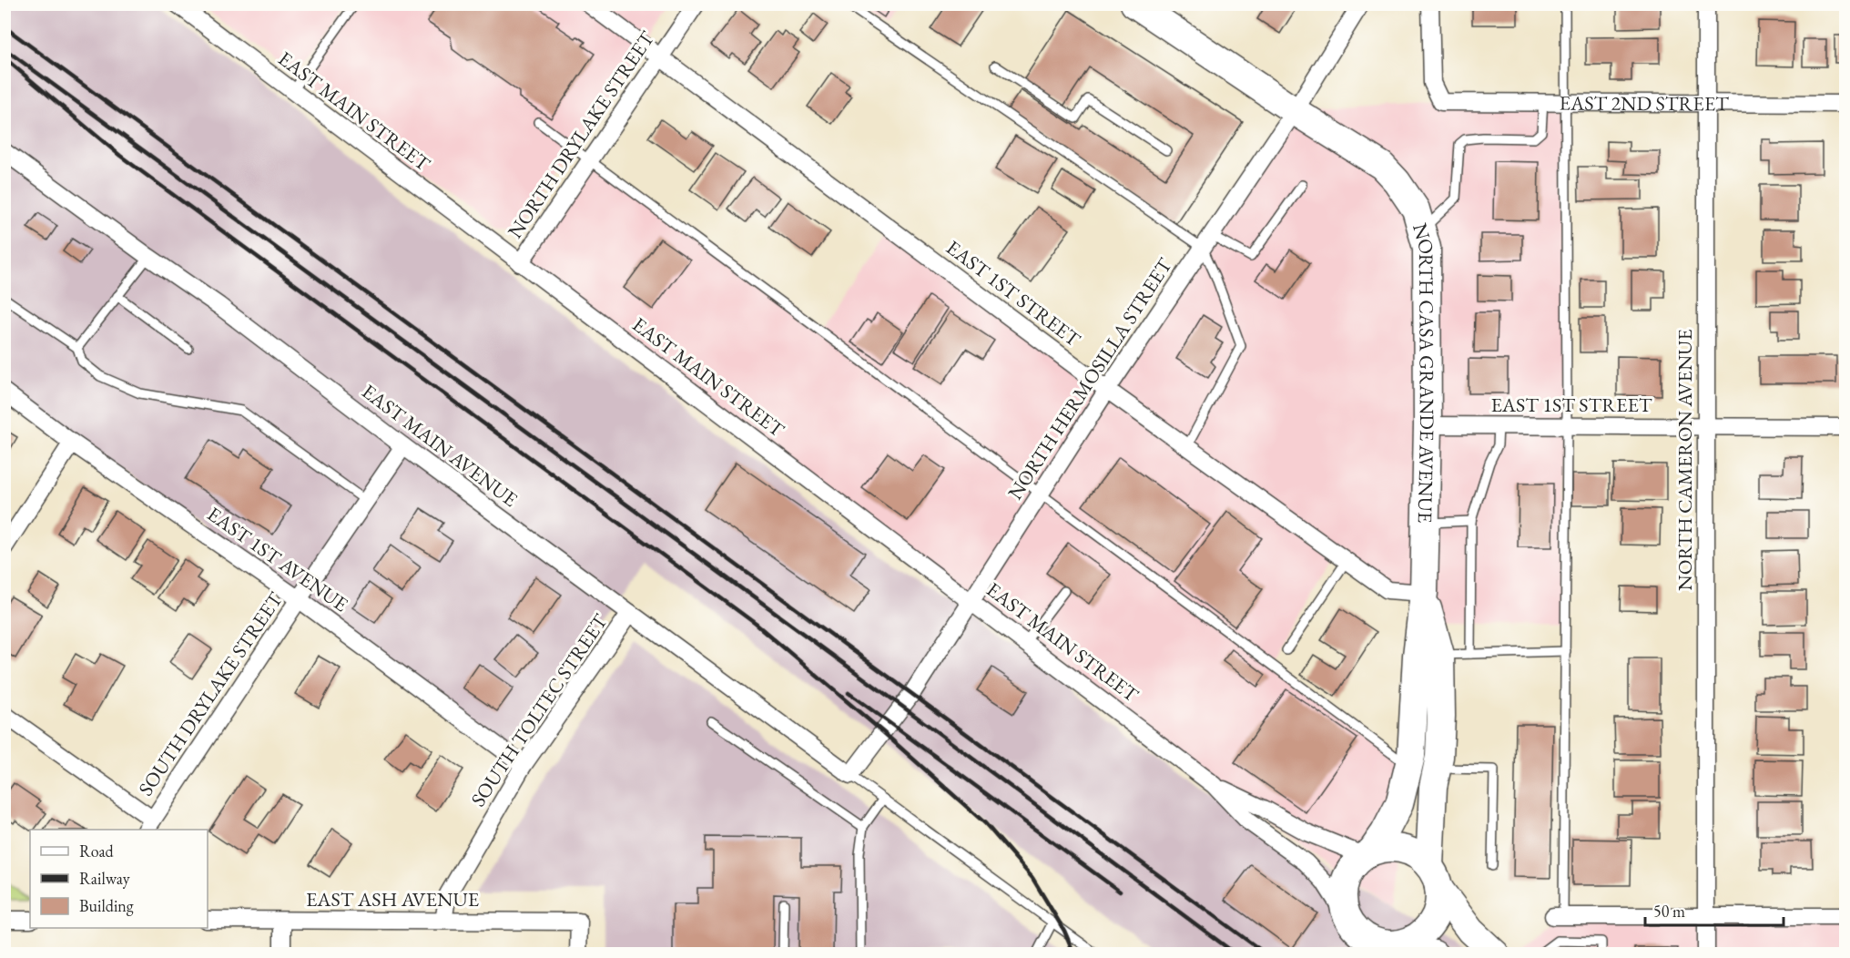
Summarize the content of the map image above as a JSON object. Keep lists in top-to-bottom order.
{
  "streets": {
    "main road": ["NORTH CASA GRANDE AVENUE"],
    "street": [
      "EAST 2ND STREET",
      "EAST MAIN STREET",
      "NORTH DRYLAKE STREET",
      "EAST 1ST STREET",
      "NORTH HERMOSILLA STREET",
      "EAST MAIN AVENUE",
      "NORTH CAMERON AVENUE",
      "EAST 1ST AVENUE",
      "SOUTH DRYLAKE STREET",
      "SOUTH TOLTEC STREET",
      "EAST ASH AVENUE"
    ]
  },
  "crossings": [
    ["EAST 2ND STREET", "NORTH CAMERON AVENUE"],
    ["EAST MAIN STREET", "NORTH DRYLAKE STREET"],
    ["EAST MAIN STREET", "NORTH CASA GRANDE AVENUE"],
    ["EAST MAIN STREET", "NORTH HERMOSILLA STREET"],
    ["NORTH DRYLAKE STREET", "EAST 1ST STREET"],
    ["EAST 1ST STREET", "NORTH CASA GRANDE AVENUE"],
    ["EAST 1ST STREET", "NORTH HERMOSILLA STREET"],
    ["EAST 1ST STREET", "NORTH CAMERON AVENUE"],
    ["NORTH CASA GRANDE AVENUE", "NORTH HERMOSILLA STREET"],
    ["NORTH HERMOSILLA STREET", "EAST MAIN AVENUE"],
    ["EAST MAIN AVENUE", "SOUTH DRYLAKE STREET"],
    ["EAST MAIN AVENUE", "SOUTH TOLTEC STREET"],
    ["EAST 1ST AVENUE", "SOUTH DRYLAKE STREET"],
    ["EAST 1ST AVENUE", "SOUTH TOLTEC STREET"],
    ["SOUTH TOLTEC STREET", "EAST ASH AVENUE"]
  ],
  "legend": ["Road", "Railway", "Building"],
  "scale_bar": "50 m"
}
